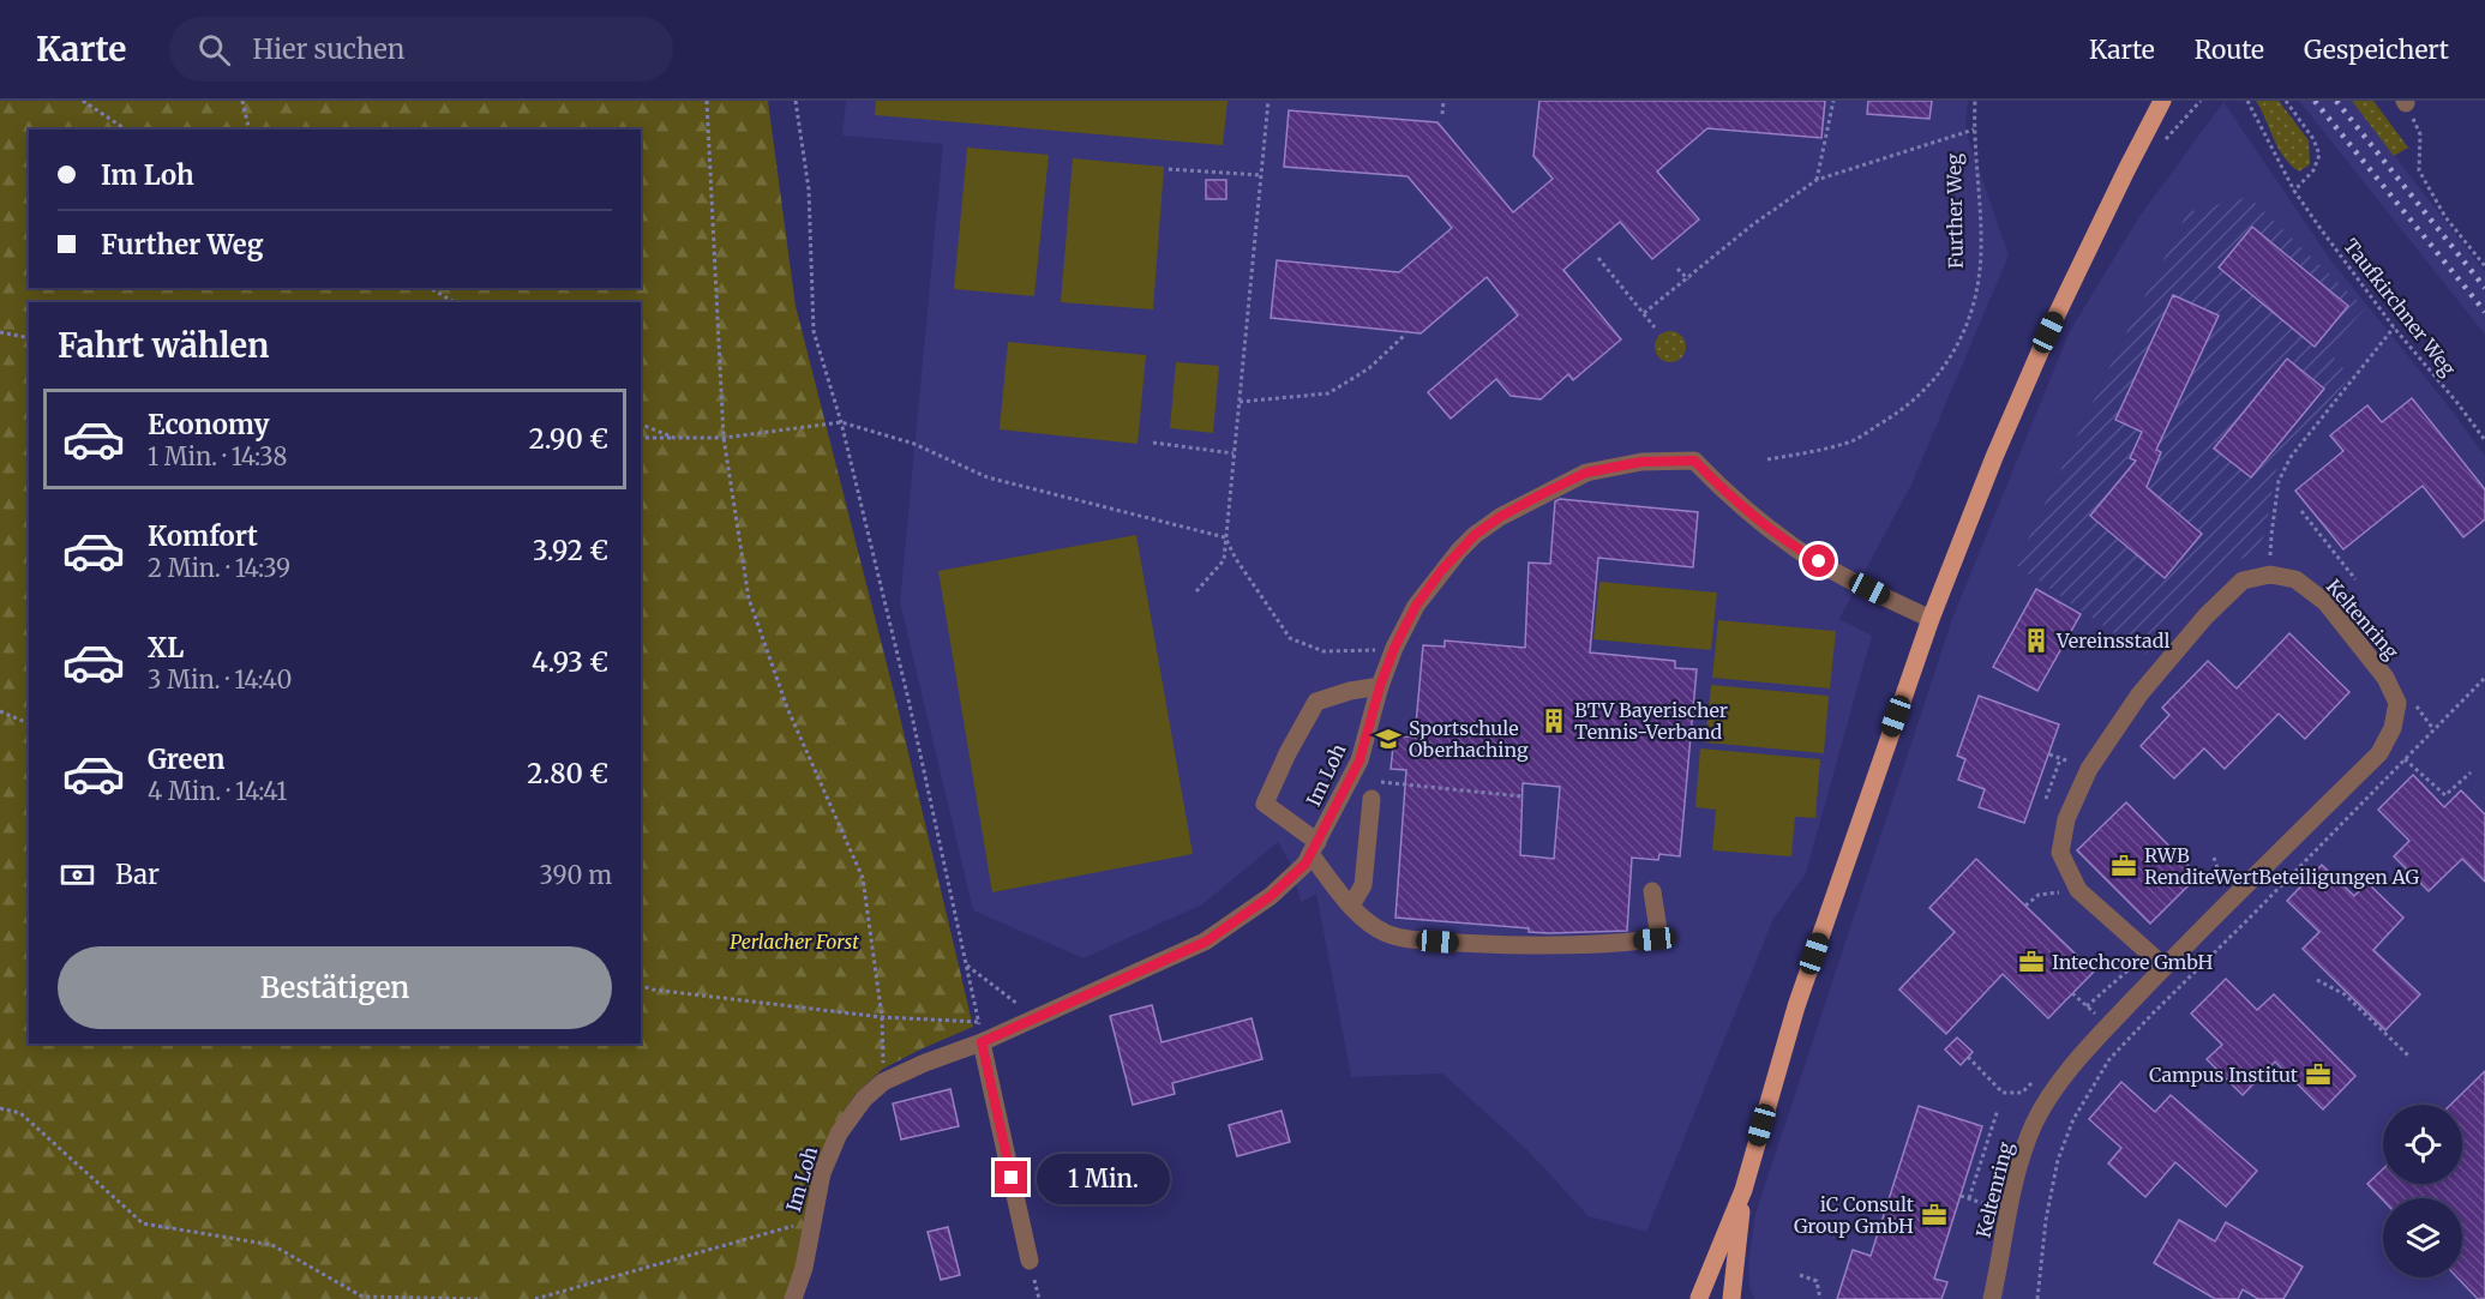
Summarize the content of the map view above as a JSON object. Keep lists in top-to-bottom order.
{
  "streets": {
    "street": ["Keltenring", "Im Loh"],
    "path": ["Further Weg", "Taufkirchner Weg"]
  },
  "parks": ["Perlacher Forst"],
  "places": {
    "building": ["Vereinsstadl", "BTV Bayerischer Tennis-Verband"],
    "school or university": ["Sportschule Oberhaching"],
    "office": [
      "RWB RenditeWertBeteiligungen AG",
      "Intechcore GmbH",
      "Campus Institut",
      "iC Consult Group GmbH"
    ]
  },
  "page": {
    "header": "Karte",
    "search": "Hier suchen",
    "nav": ["Karte", "Route", "Gespeichert"],
    "banner": ["Im Loh", "Further Weg"],
    "heading": "Fahrt wählen",
    "list": [
      {
        "name": "Economy",
        "note": "1 Min. · 14:38",
        "value": "2.90 €"
      },
      {
        "name": "Komfort",
        "note": "2 Min. · 14:39",
        "value": "3.92 €"
      },
      {
        "name": "XL",
        "note": "3 Min. · 14:40",
        "value": "4.93 €"
      },
      {
        "name": "Green",
        "note": "4 Min. · 14:41",
        "value": "2.80 €"
      }
    ],
    "pay": ["Bar", "390 m"],
    "buttons": "Bestätigen",
    "bubble": "1 Min."
  }
}
